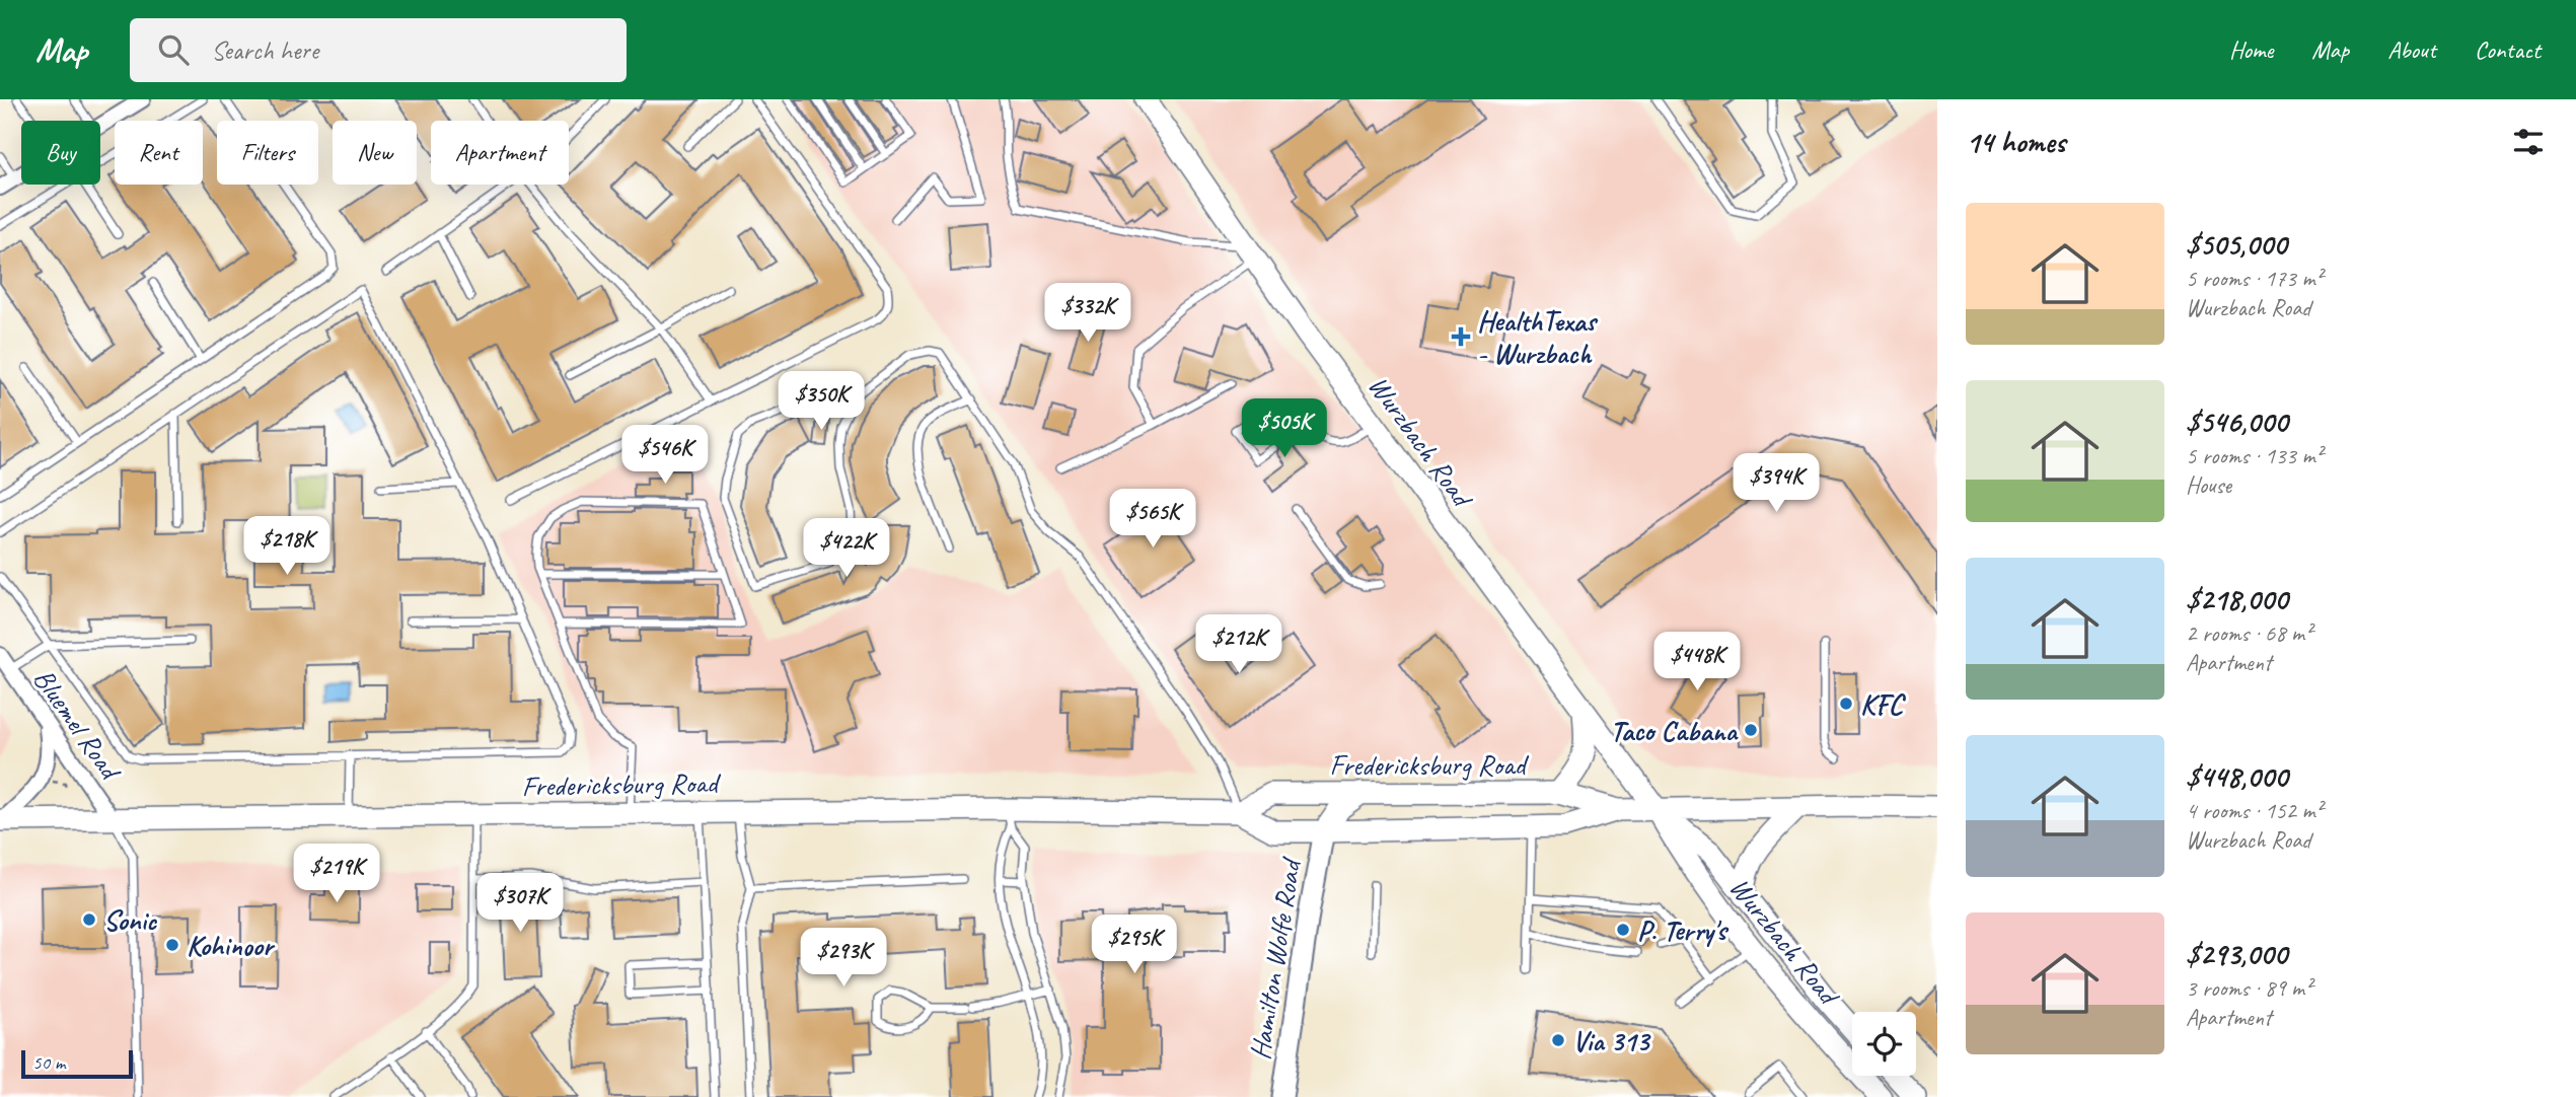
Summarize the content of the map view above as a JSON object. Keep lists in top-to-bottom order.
{
  "streets": {
    "main road": ["Wurzbach Road", "Fredericksburg Road"],
    "street": ["Bluemel Road", "Hamilton Wolfe Road"]
  },
  "crossings": [
    ["Wurzbach Road", "Fredericksburg Road"],
    ["Bluemel Road", "Fredericksburg Road"],
    ["Fredericksburg Road", "Hamilton Wolfe Road"]
  ],
  "places": {
    "health": ["HealthTexas - Wurzbach"],
    "other": [
      "KFC",
      "Taco Cabana",
      "Sonic",
      "P. Terry's",
      "Kohinoor",
      "Via 313"
    ]
  },
  "scale_bar": "50 m",
  "page": {
    "header": "Map",
    "search": "Search here",
    "nav": [
      "Home",
      "Map",
      "About",
      "Contact"
    ],
    "heading": "14 homes",
    "chip": [
      "Buy",
      "Rent",
      "Filters",
      "New",
      "Apartment"
    ],
    "list": [
      {
        "name": "$505,000",
        "note": "5 rooms · 173 m² · Wurzbach Road"
      },
      {
        "name": "$546,000",
        "note": "5 rooms · 133 m² · House"
      },
      {
        "name": "$218,000",
        "note": "2 rooms · 68 m² · Apartment"
      },
      {
        "name": "$448,000",
        "note": "4 rooms · 152 m² · Wurzbach Road"
      },
      {
        "name": "$293,000",
        "note": "3 rooms · 89 m² · Apartment"
      }
    ],
    "price": [
      "$332K",
      "$350K",
      "$505K",
      "$546K",
      "$394K",
      "$565K",
      "$218K",
      "$422K",
      "$212K",
      "$448K",
      "$219K",
      "$307K",
      "$295K",
      "$293K"
    ],
    "scale": "50 m"
  }
}
